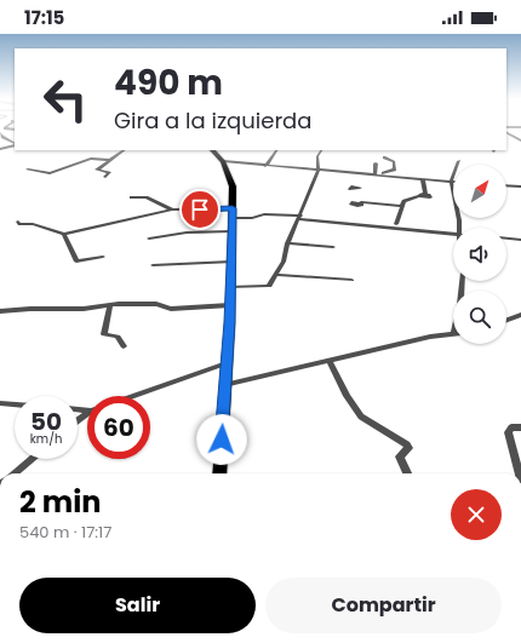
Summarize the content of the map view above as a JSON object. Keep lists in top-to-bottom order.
{
  "north": "top right",
  "page": {
    "status": "17:15",
    "turn": ["490 m", "Gira a la izquierda"],
    "speed": "50 km/h",
    "limit": "60",
    "heading": ["2 min", "540 m · 17:17"],
    "buttons": ["Salir", "Compartir"]
  }
}
